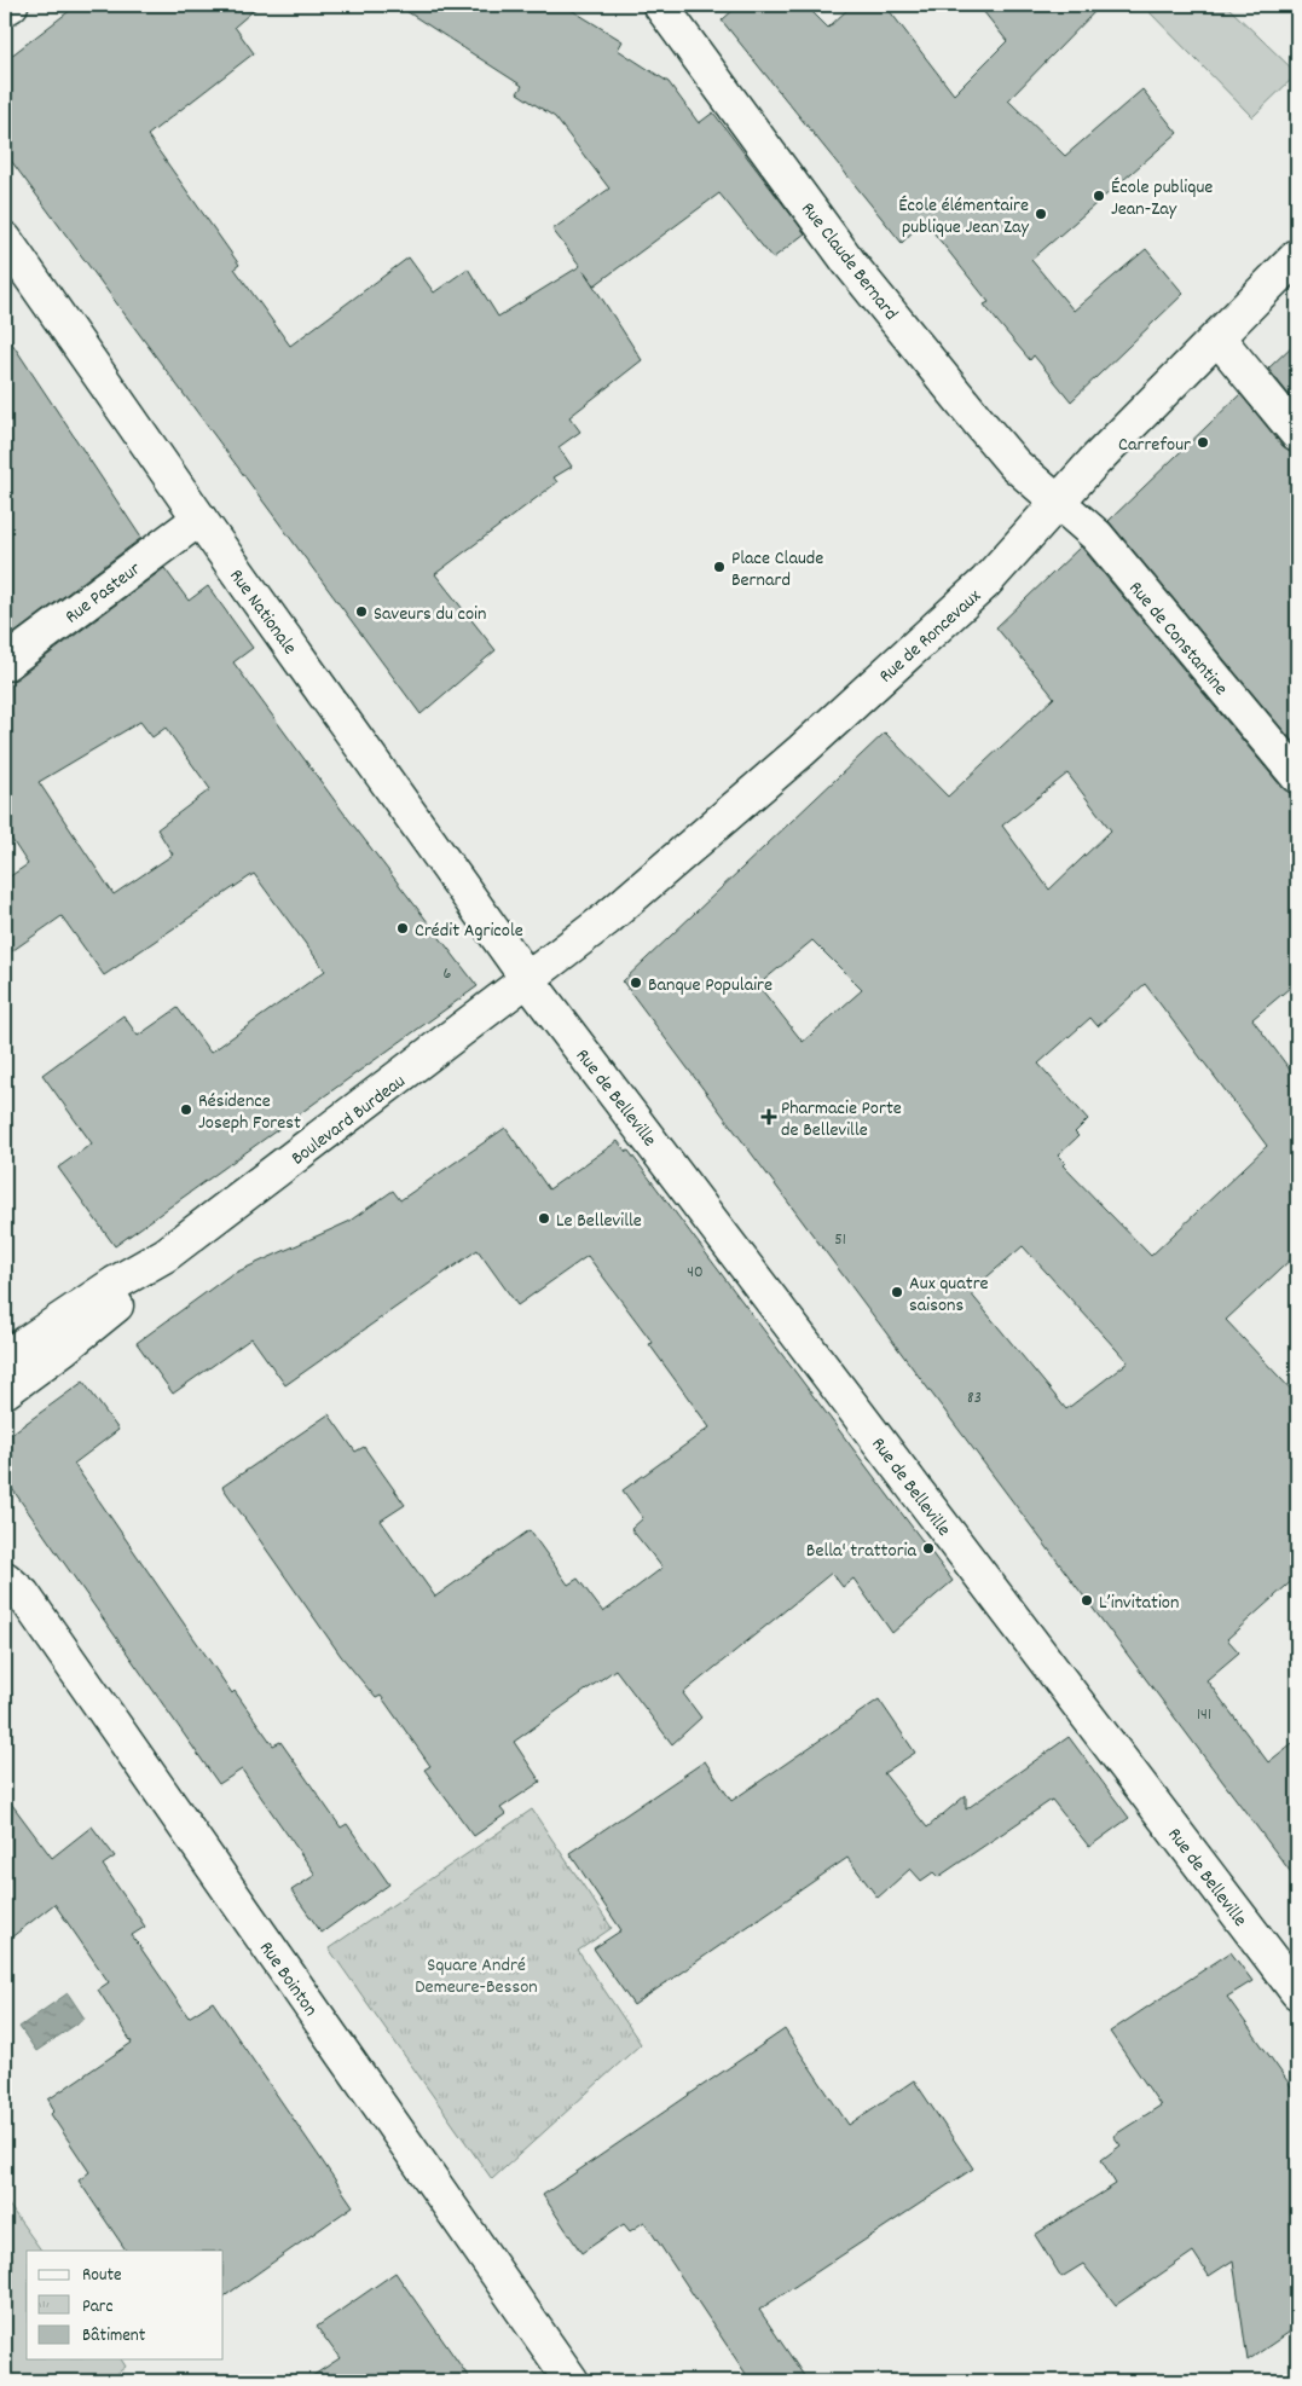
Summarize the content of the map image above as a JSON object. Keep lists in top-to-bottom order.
{
  "streets": {
    "main road": [
      "Rue Claude Bernard",
      "Rue Pasteur",
      "Rue Nationale",
      "Rue de Roncevaux",
      "Rue de Constantine",
      "Rue de Belleville",
      "Boulevard Burdeau",
      "Rue Bointon"
    ]
  },
  "crossings": [
    ["Rue Claude Bernard", "Rue de Roncevaux"],
    ["Rue Claude Bernard", "Rue de Constantine"],
    ["Rue Pasteur", "Rue Nationale"],
    ["Rue Nationale", "Rue de Roncevaux"],
    ["Rue Nationale", "Rue de Belleville"],
    ["Rue Nationale", "Boulevard Burdeau"],
    ["Rue de Roncevaux", "Rue de Constantine"],
    ["Rue de Roncevaux", "Rue de Belleville"],
    ["Rue de Roncevaux", "Boulevard Burdeau"],
    ["Rue de Belleville", "Boulevard Burdeau"]
  ],
  "parks": ["Square André Demeure-Besson"],
  "places": {
    "other": [
      "École publique Jean-Zay",
      "École élémentaire publique Jean Zay",
      "Carrefour",
      "Place Claude Bernard",
      "Saveurs du coin",
      "Crédit Agricole",
      "Banque Populaire",
      "Résidence Joseph Forest",
      "Le Belleville",
      "Aux quatre saisons",
      "Bella' trattoria",
      "L’invitation"
    ],
    "health": ["Pharmacie Porte de Belleville"]
  },
  "house_numbers": [
    "6",
    "51",
    "40",
    "83",
    "141"
  ],
  "legend": ["Route", "Parc", "Bâtiment"]
}
